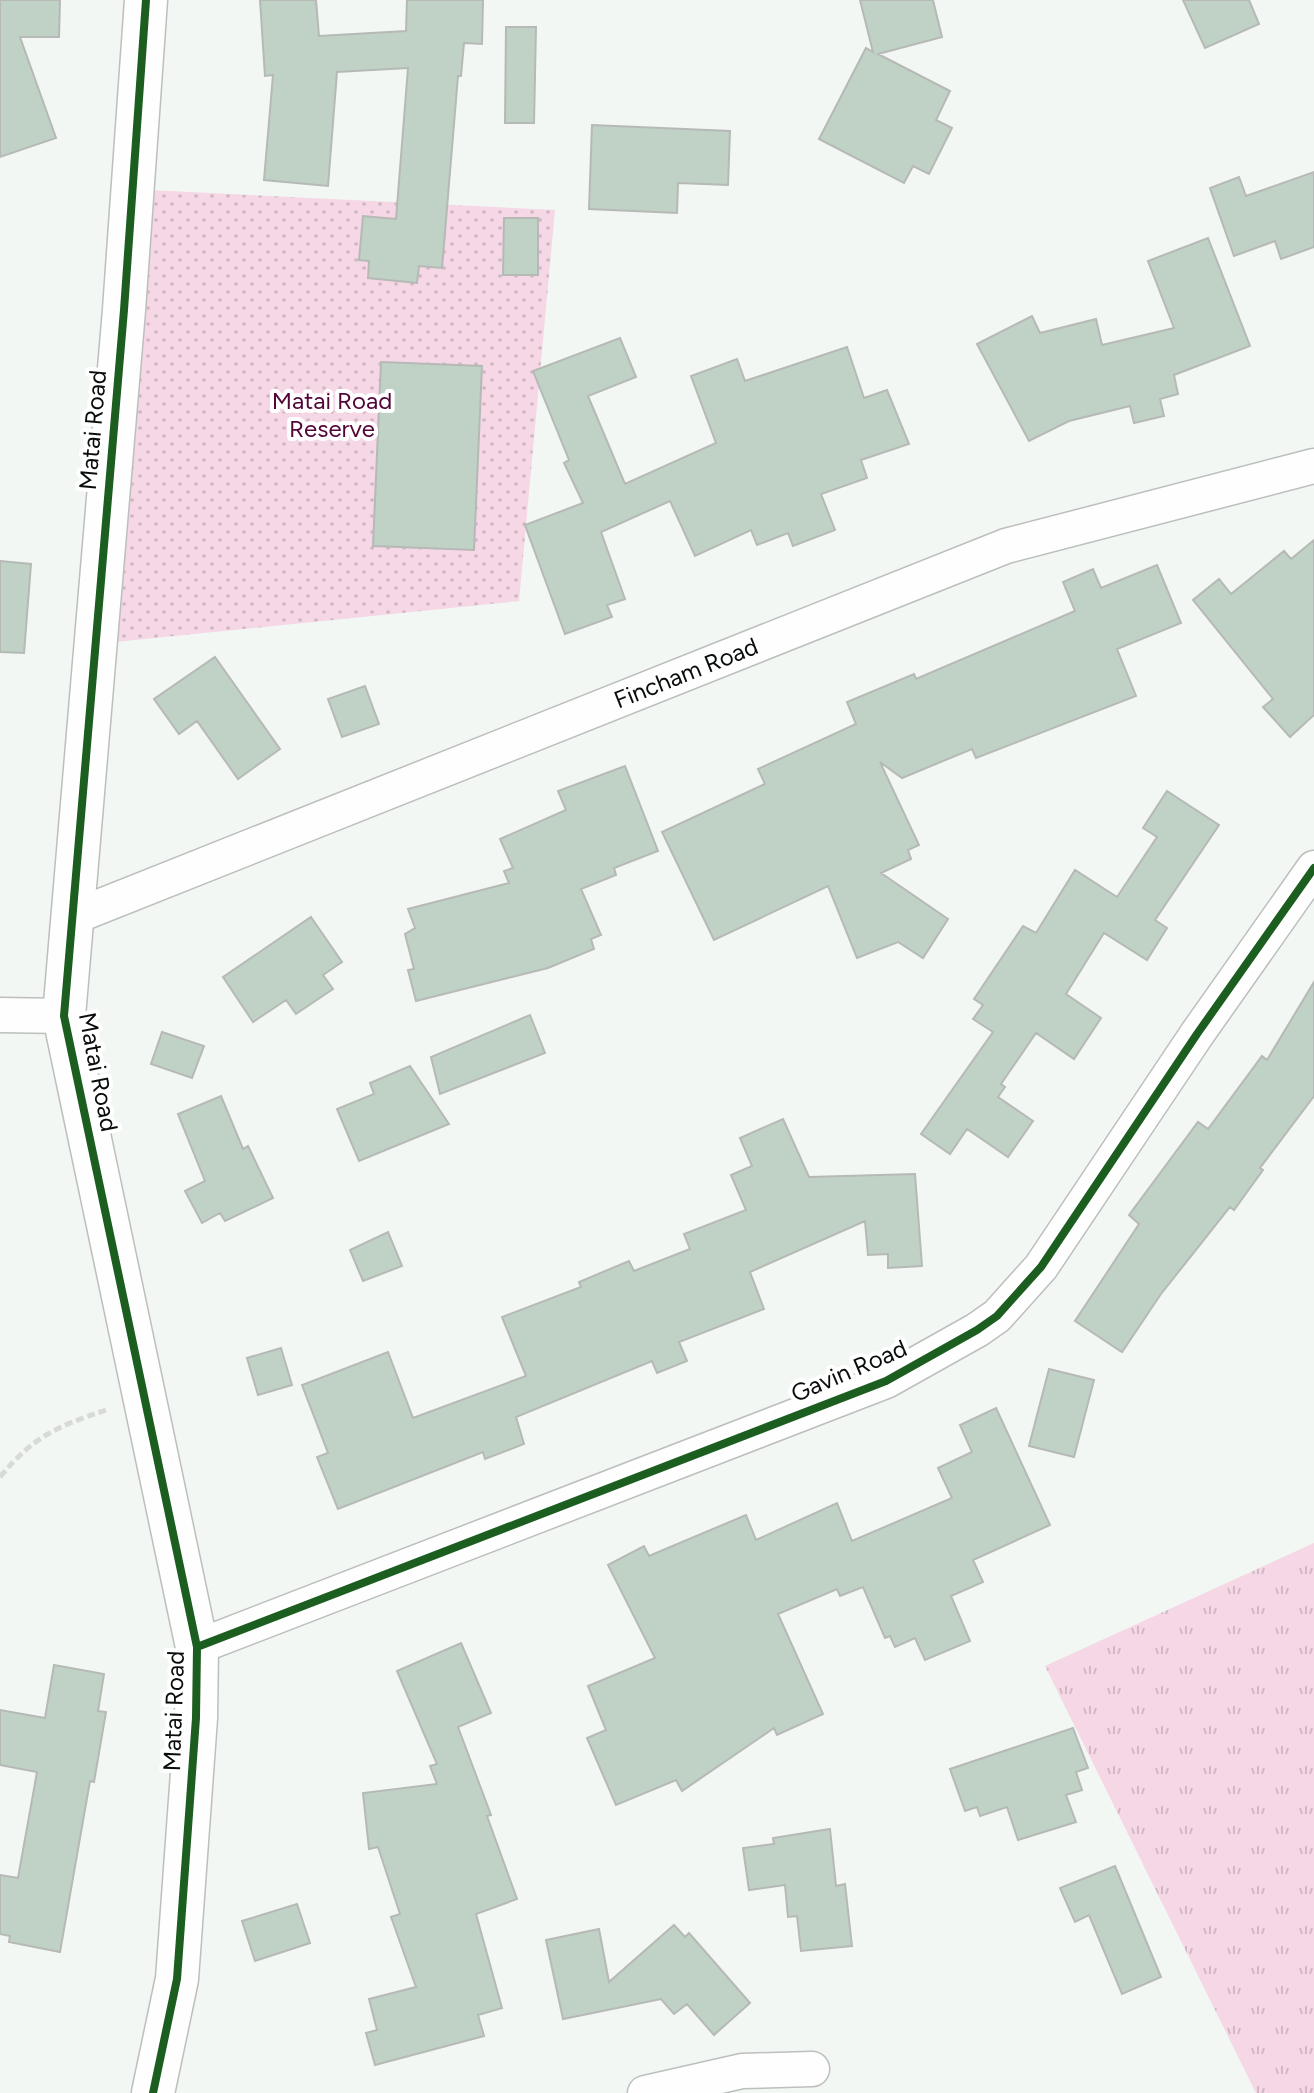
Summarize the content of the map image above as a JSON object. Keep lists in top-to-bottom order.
{
  "streets": {
    "street": ["Matai Road", "Fincham Road", "Gavin Road"]
  },
  "crossings": [
    ["Matai Road", "Fincham Road"],
    ["Matai Road", "Gavin Road"]
  ],
  "parks": ["Matai Road Reserve"]
}
